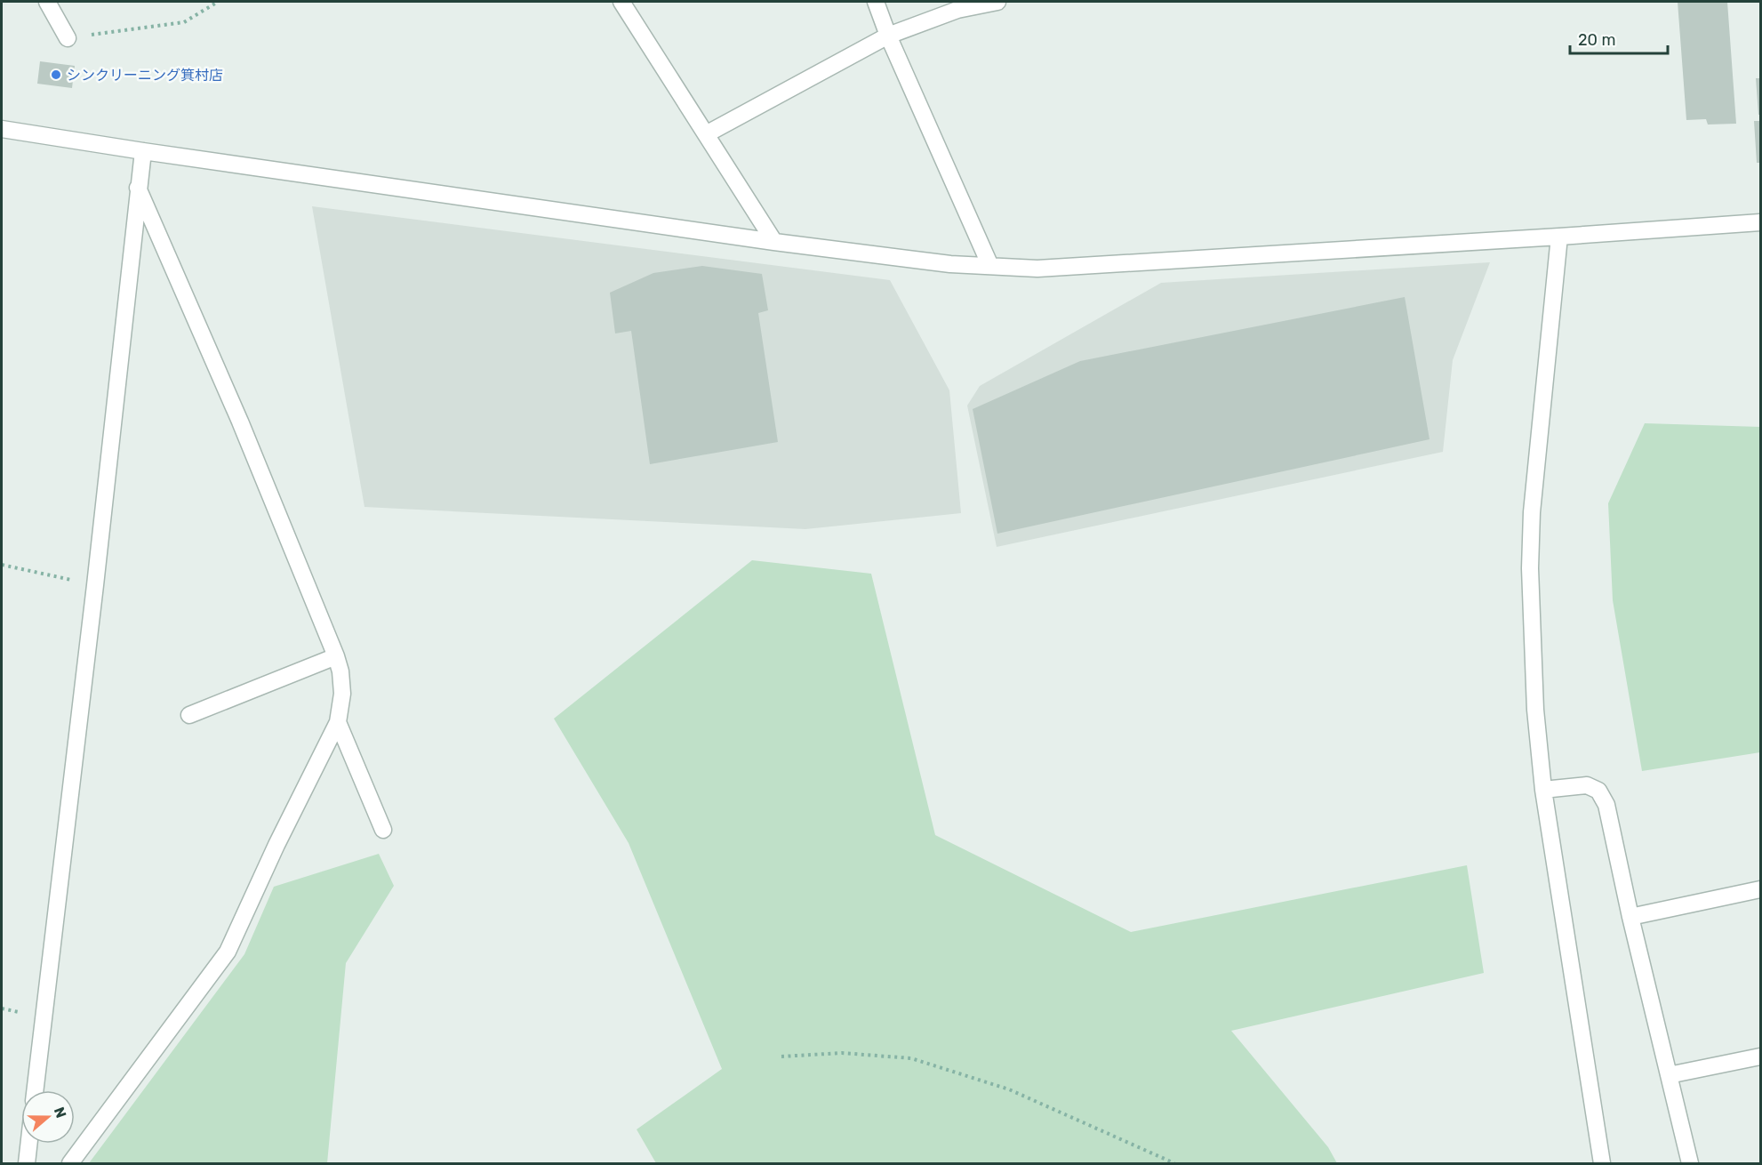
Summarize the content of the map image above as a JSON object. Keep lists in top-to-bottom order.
{
  "places": ["シンクリーニング箕村店"],
  "scale_bar": "20 m",
  "north": "right"
}
